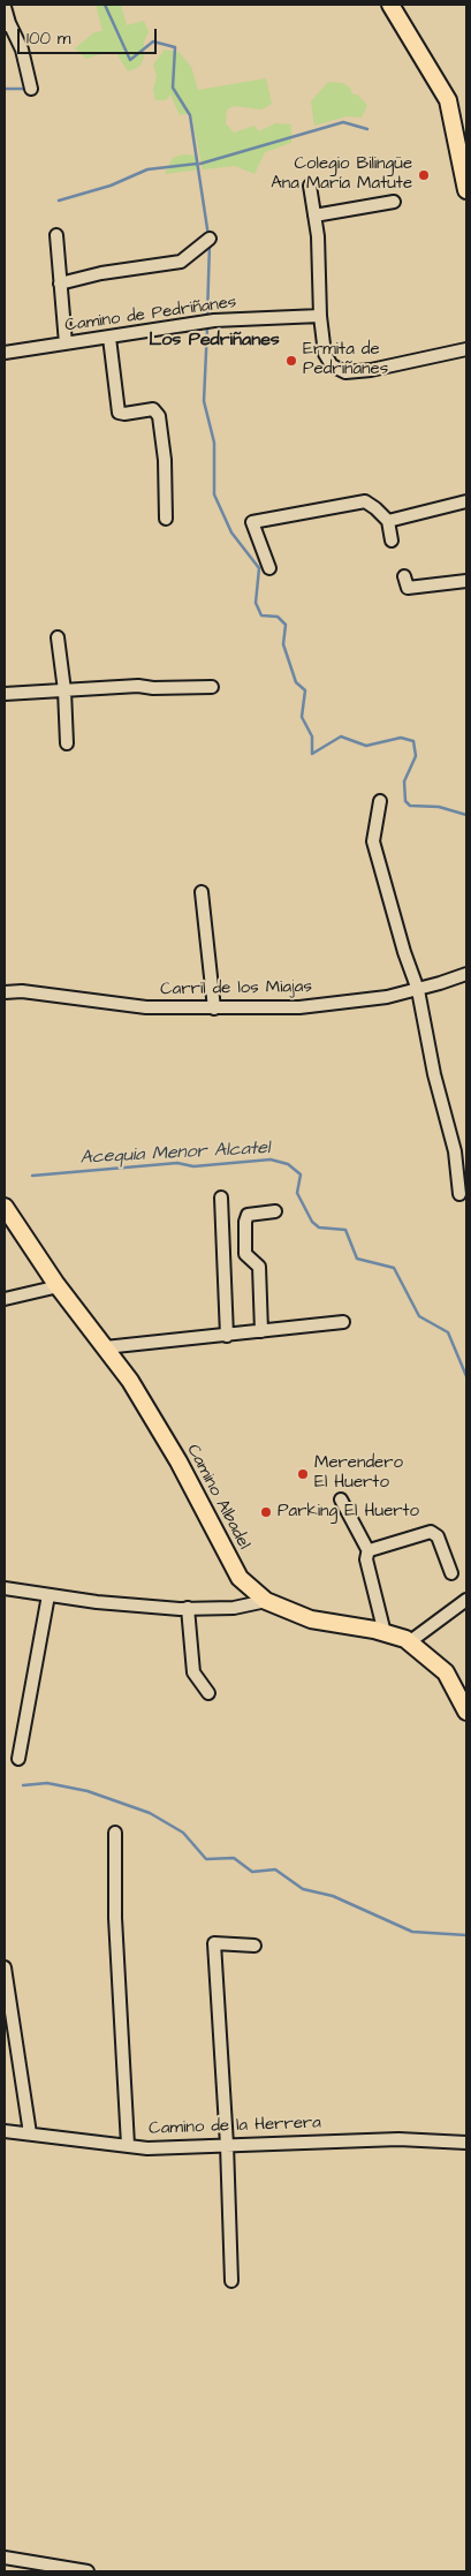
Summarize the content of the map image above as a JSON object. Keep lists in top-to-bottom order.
{
  "streets": {
    "main road": ["Camino Albadel"],
    "street": ["Camino de Pedriñanes", "Carril de los Miajas", "Camino de la Herrera"]
  },
  "districts": ["Los Pedriñanes"],
  "water": ["Acequia Menor Alcatel"],
  "places": [
    "Colegio Bilingüe Ana María Matute",
    "Ermita de Pedriñanes",
    "Merendero El Huerto",
    "Parking El Huerto"
  ],
  "scale_bar": "100 m"
}
